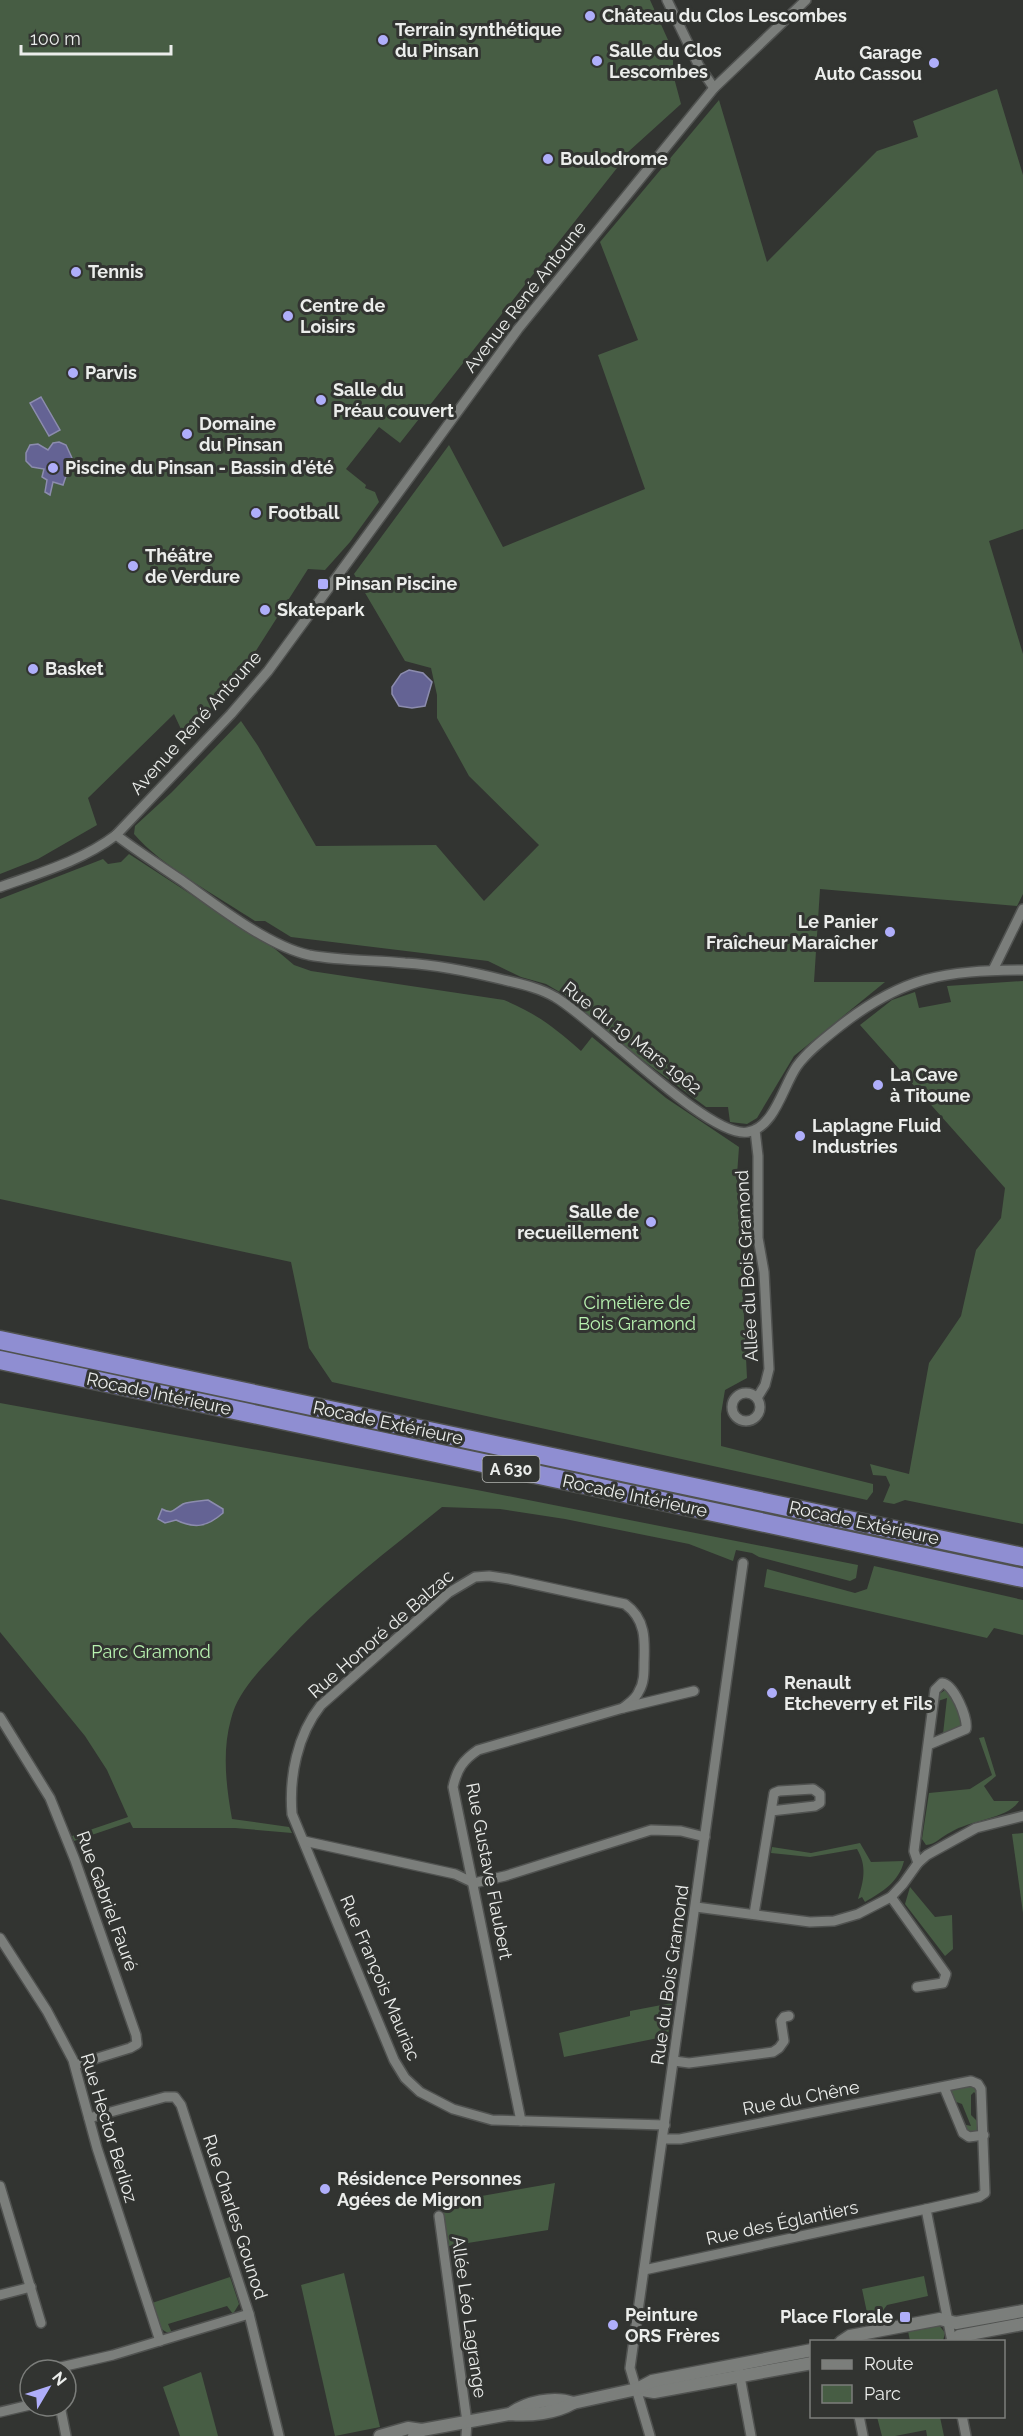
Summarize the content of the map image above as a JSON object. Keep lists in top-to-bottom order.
{
  "streets": {
    "highway": ["Rocade Intérieure", "Rocade Extérieure", "A 630"],
    "street": [
      "Avenue René Antoune",
      "Rue du 19 Mars 1962",
      "Allée du Bois Gramond",
      "Rue Honoré de Balzac",
      "Rue Gustave Flaubert",
      "Rue Gabriel Fauré",
      "Rue du Bois Gramond",
      "Rue François Mauriac",
      "Rue du Chêne",
      "Rue Hector Berlioz",
      "Rue Charles Gounod",
      "Rue des Églantiers",
      "Allée Léo Lagrange"
    ]
  },
  "crossings": [
    ["Avenue René Antoune", "Rue du 19 Mars 1962"],
    ["Rue du 19 Mars 1962", "Allée du Bois Gramond"],
    ["Rue Honoré de Balzac", "Rue Gustave Flaubert"],
    ["Rue Honoré de Balzac", "Rue François Mauriac"],
    ["Rue Gustave Flaubert", "Rue François Mauriac"],
    ["Rue Gabriel Fauré", "Rue Hector Berlioz"],
    ["Rue du Bois Gramond", "Rue François Mauriac"],
    ["Rue du Bois Gramond", "Rue du Chêne"],
    ["Rue du Bois Gramond", "Rue des Églantiers"],
    ["Rue du Chêne", "Rue des Églantiers"],
    ["Rue Hector Berlioz", "Rue Charles Gounod"]
  ],
  "parks": ["Cimetière de Bois Gramond", "Parc Gramond"],
  "places": {
    "other": [
      "Château du Clos Lescombes",
      "Terrain synthétique du Pinsan",
      "Salle du Clos Lescombes",
      "Garage Auto Cassou",
      "Boulodrome",
      "Tennis",
      "Centre de Loisirs",
      "Parvis",
      "Salle du Préau couvert",
      "Domaine du Pinsan",
      "Piscine du Pinsan - Bassin d'été",
      "Football",
      "Théâtre de Verdure",
      "Skatepark",
      "Basket",
      "Le Panier Fraîcheur Maraîcher",
      "La Cave à Titoune",
      "Laplagne Fluid Industries",
      "Salle de recueillement",
      "Renault Etcheverry et Fils",
      "Résidence Personnes Agées de Migron",
      "Peinture ORS Frères"
    ],
    "transit": ["Pinsan Piscine", "Place Florale"]
  },
  "legend": ["Route", "Parc"],
  "scale_bar": "100 m",
  "north": "top right"
}
